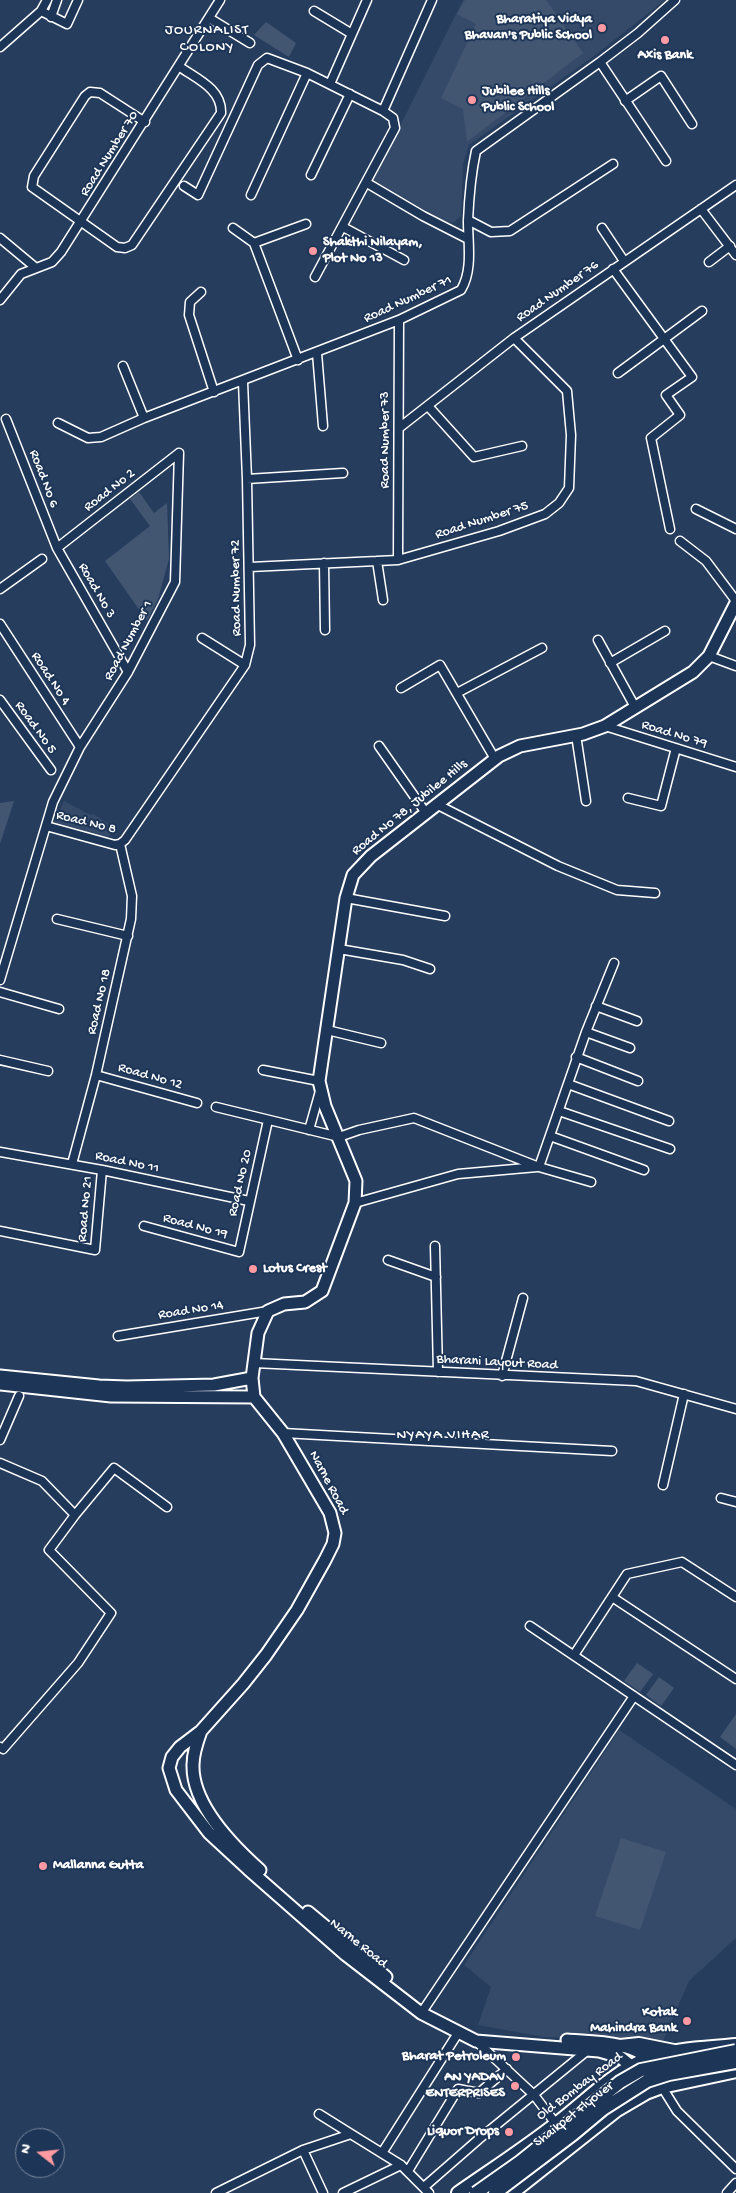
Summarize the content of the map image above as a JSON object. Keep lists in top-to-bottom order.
{
  "streets": {
    "main road": [
      "Road No 78, Jubilee Hills",
      "Narne Road",
      "Old Bombay Road",
      "Shaikpet Flyover"
    ],
    "street": [
      "Road Number 70",
      "Road Number 76",
      "Road Number 71",
      "Road Number 73",
      "Road No 6",
      "Road No 2",
      "Road Number 75",
      "Road Number 72",
      "Road No 3",
      "Road Number 1",
      "Road No 4",
      "Road No 5",
      "Road No 79",
      "Road No 8",
      "Road No 18",
      "Road No 12",
      "Road No 11",
      "Road No 20",
      "Road No 21",
      "Road No 19",
      "Road No 14",
      "Bharani Layout Road"
    ]
  },
  "crossings": [
    ["Road Number 76", "Road Number 73"],
    ["Road Number 76", "Road Number 75"],
    ["Road Number 71", "Road Number 73"],
    ["Road Number 71", "Road Number 72"],
    ["Road Number 73", "Road Number 75"],
    ["Road No 6", "Road No 2"],
    ["Road No 6", "Road No 3"],
    ["Road No 2", "Road No 3"],
    ["Road No 2", "Road Number 1"],
    ["Road Number 75", "Road Number 72"],
    ["Road Number 72", "Road No 8"],
    ["Road Number 72", "Road No 18"],
    ["Road No 3", "Road Number 1"],
    ["Road Number 1", "Road No 4"],
    ["Road Number 1", "Road No 8"],
    ["Road No 79", "Road No 78, Jubilee Hills"],
    ["Road No 78, Jubilee Hills", "Road No 14"],
    ["Road No 8", "Road No 18"],
    ["Road No 18", "Road No 12"],
    ["Road No 18", "Road No 11"],
    ["Road No 11", "Road No 20"],
    ["Road No 11", "Road No 21"],
    ["Road No 20", "Road No 19"],
    ["Narne Road", "Old Bombay Road"]
  ],
  "districts": ["JOURNALIST COLONY", "NYAYA VIHAR"],
  "places": [
    "Bharatiya Vidya Bhavan's Public School",
    "Axis Bank",
    "Jubilee Hills Public School",
    "Shakthi Nilayam, Plot No 13",
    "Lotus Crest",
    "Mallanna Gutta",
    "Kotak Mahindra Bank",
    "Bharat Petroleum",
    "AN YADAV ENTERPRISES",
    "Liquor Drops"
  ],
  "north": "left"
}
